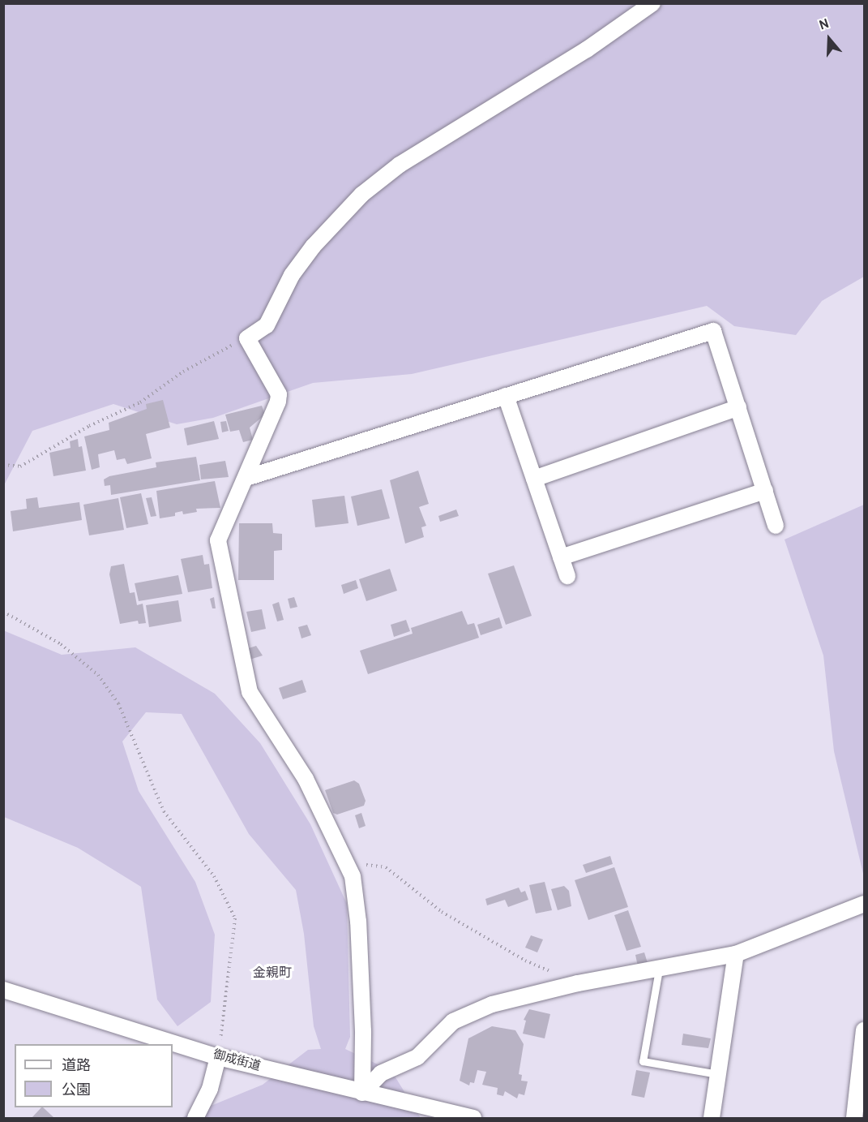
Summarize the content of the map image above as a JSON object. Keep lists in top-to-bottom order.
{
  "streets": {
    "street": ["御成街道"]
  },
  "districts": ["金親町"],
  "legend": ["道路", "公園"],
  "north": "top"
}
